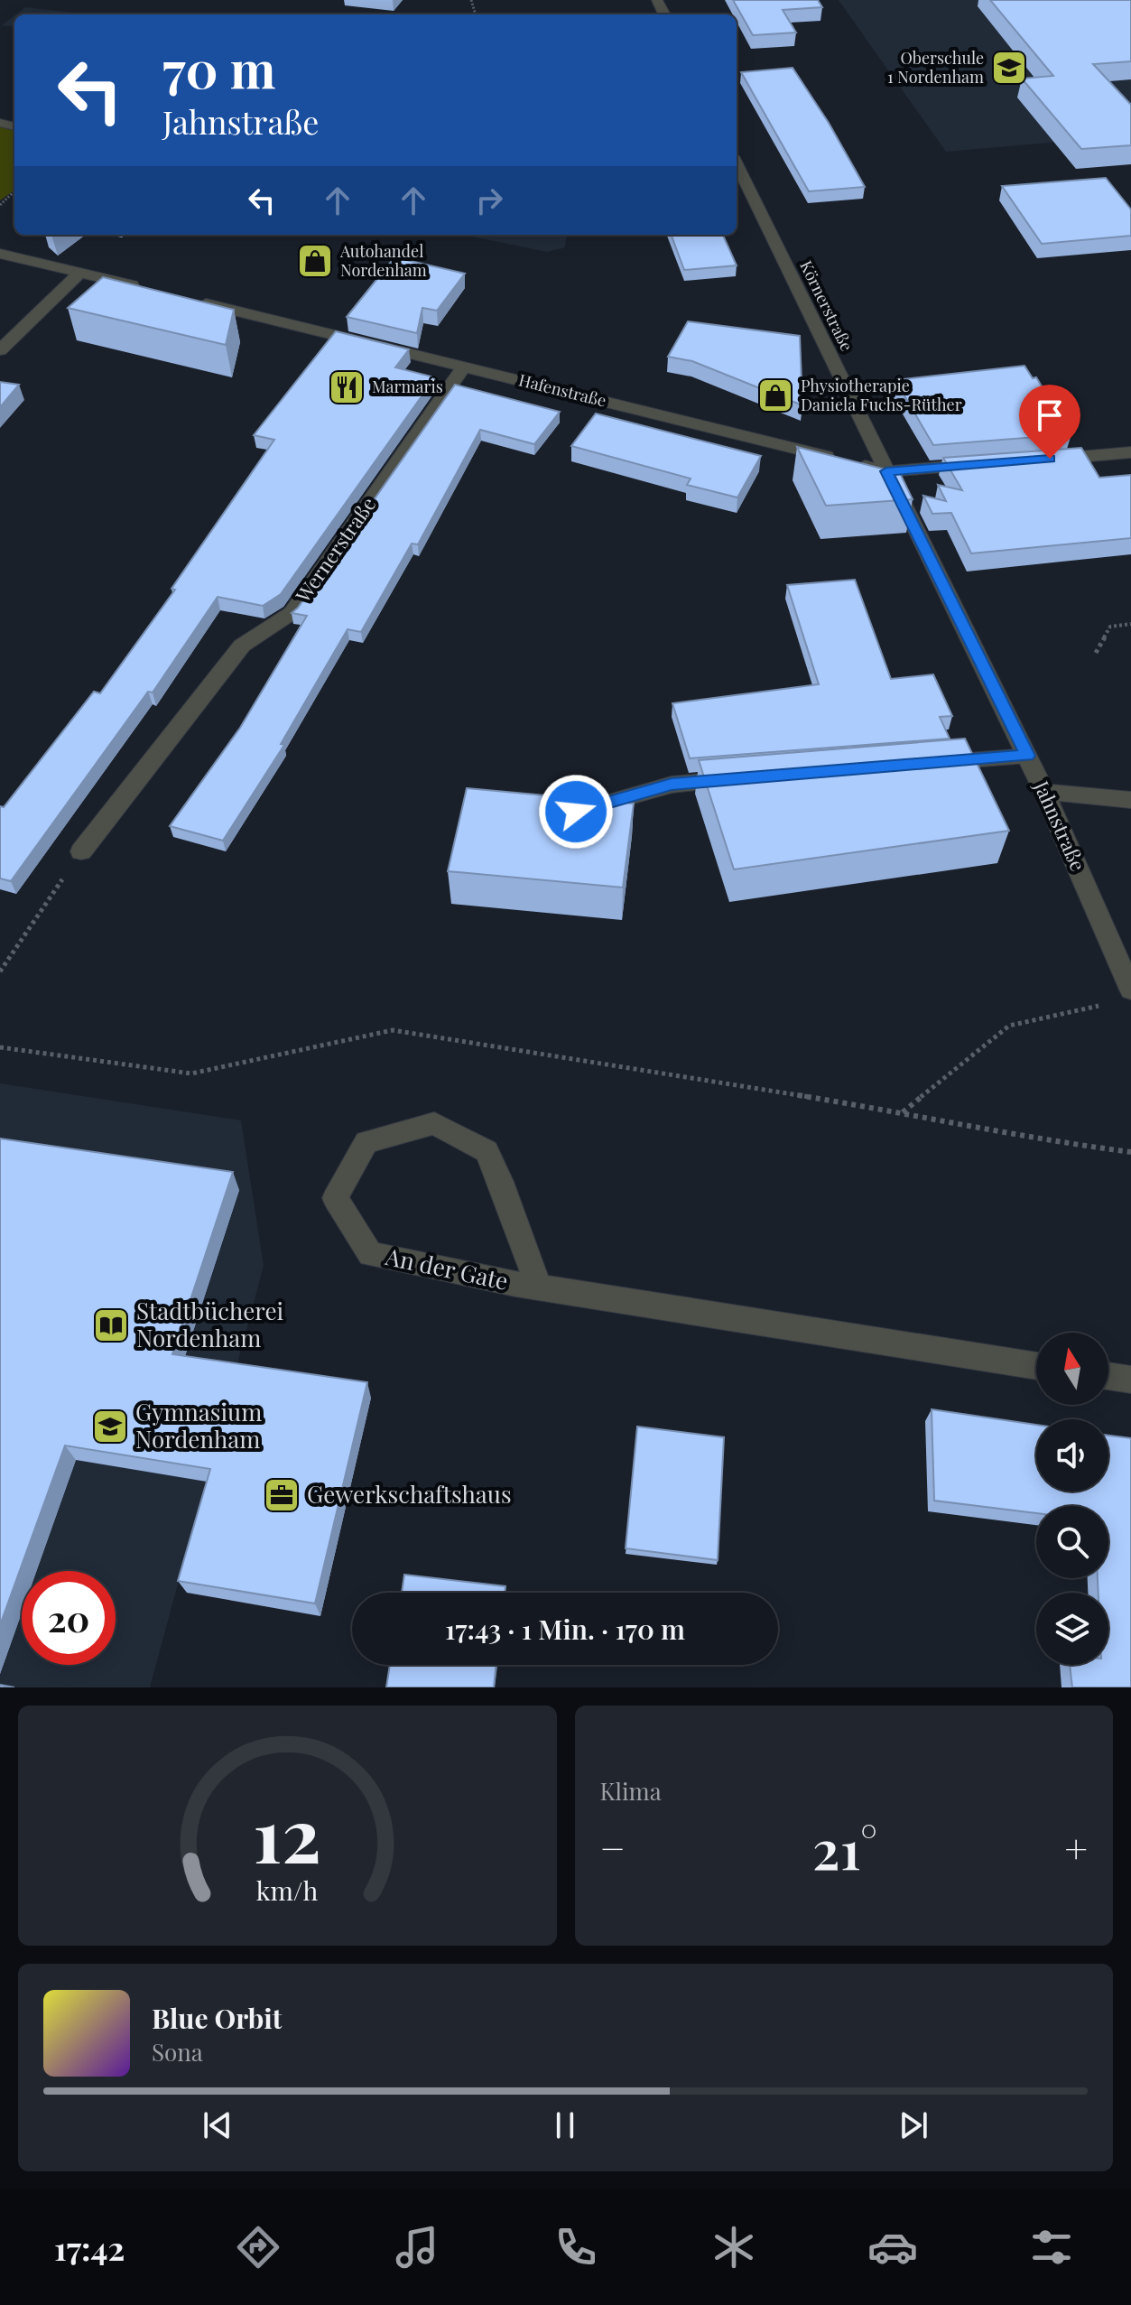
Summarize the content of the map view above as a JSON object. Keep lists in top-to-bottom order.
{
  "streets": {
    "street": [
      "Körnerstraße",
      "Hafenstraße",
      "Wernerstraße",
      "Jahnstraße",
      "An der Gate"
    ]
  },
  "crossings": [
    ["Körnerstraße", "Hafenstraße"],
    ["Körnerstraße", "Jahnstraße"],
    ["Hafenstraße", "Wernerstraße"],
    ["Hafenstraße", "Jahnstraße"]
  ],
  "places": {
    "school or university": ["Oberschule 1 Nordenham", "Gymnasium Nordenham"],
    "shop": ["Autohandel Nordenham", "Physiotherapie Daniela Fuchs-Rüther"],
    "restaurant": ["Marmaris"],
    "library": ["Stadtbücherei Nordenham"],
    "office": ["Gewerkschaftshaus"]
  },
  "north": "top",
  "page": {
    "turn": ["70 m", "Jahnstraße"],
    "limit": "20",
    "trip": "17:43 · 1 Min. · 170 m",
    "tile": "Klima",
    "heat": ["−", "21°", "+"],
    "song": ["Blue Orbit", "Sona"],
    "tabs": "17:42",
    "gauge": ["12", "km/h"]
  }
}
